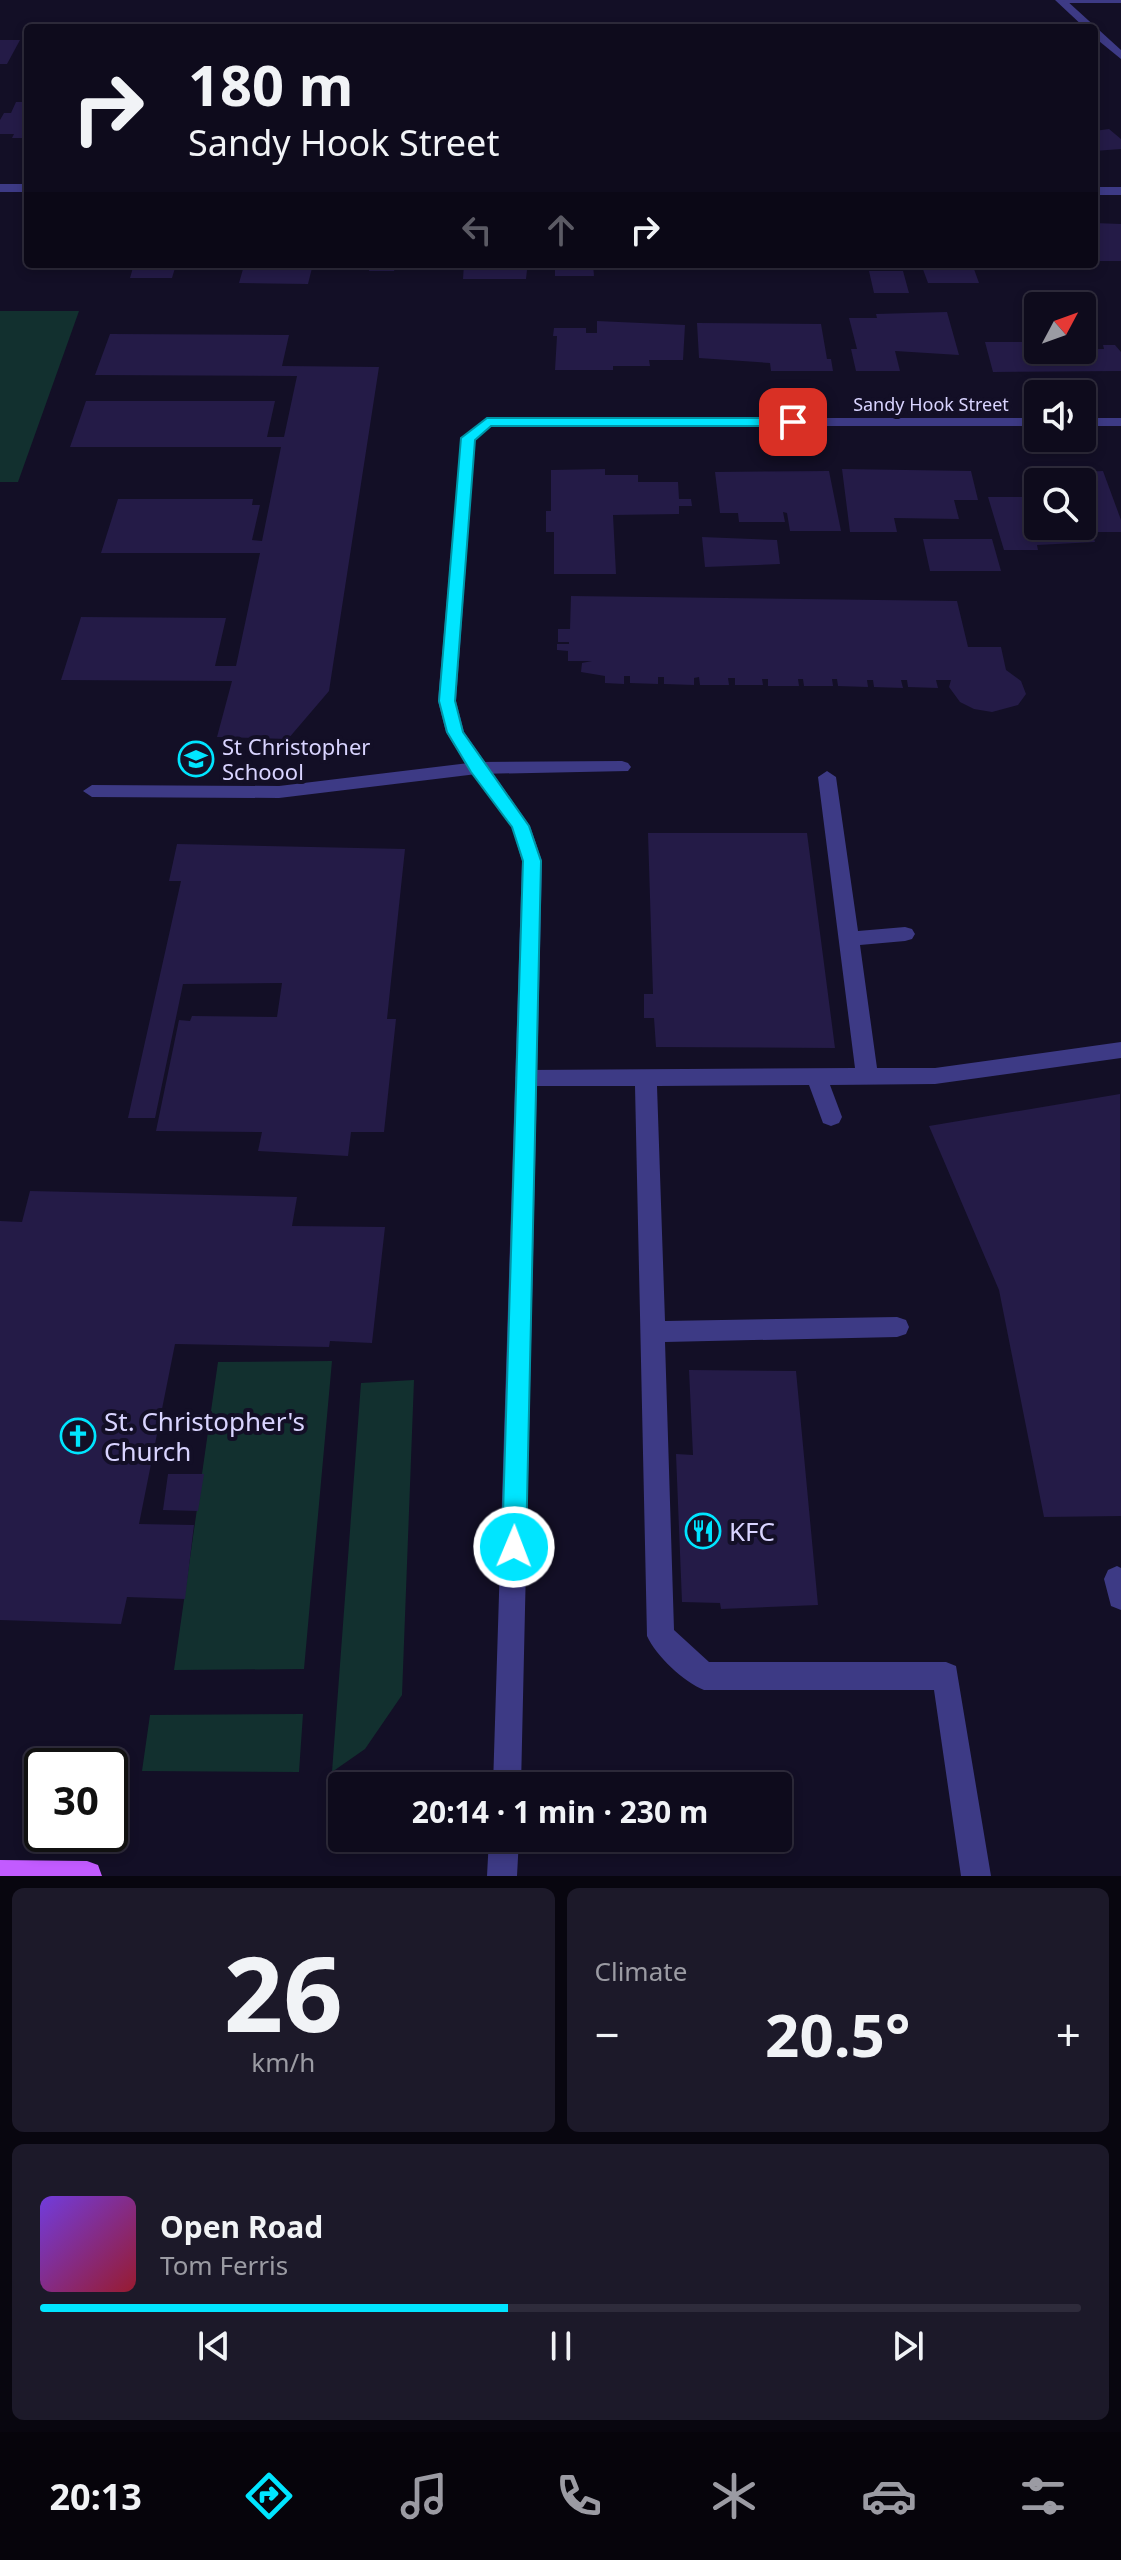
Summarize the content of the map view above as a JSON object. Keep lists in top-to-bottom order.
{
  "streets": {
    "street": ["Sandy Hook Street"]
  },
  "places": {
    "school or university": ["St Christopher Schoool"],
    "church": ["St. Christopher's Church"],
    "restaurant": ["KFC"]
  },
  "north": "top right",
  "page": {
    "turn": ["180 m", "Sandy Hook Street"],
    "limit": "30",
    "trip": "20:14 · 1 min · 230 m",
    "tile": [
      ["26", "km/h"],
      "Climate"
    ],
    "heat": ["−", "20.5°", "+"],
    "song": ["Open Road", "Tom Ferris"],
    "tabs": "20:13"
  }
}
